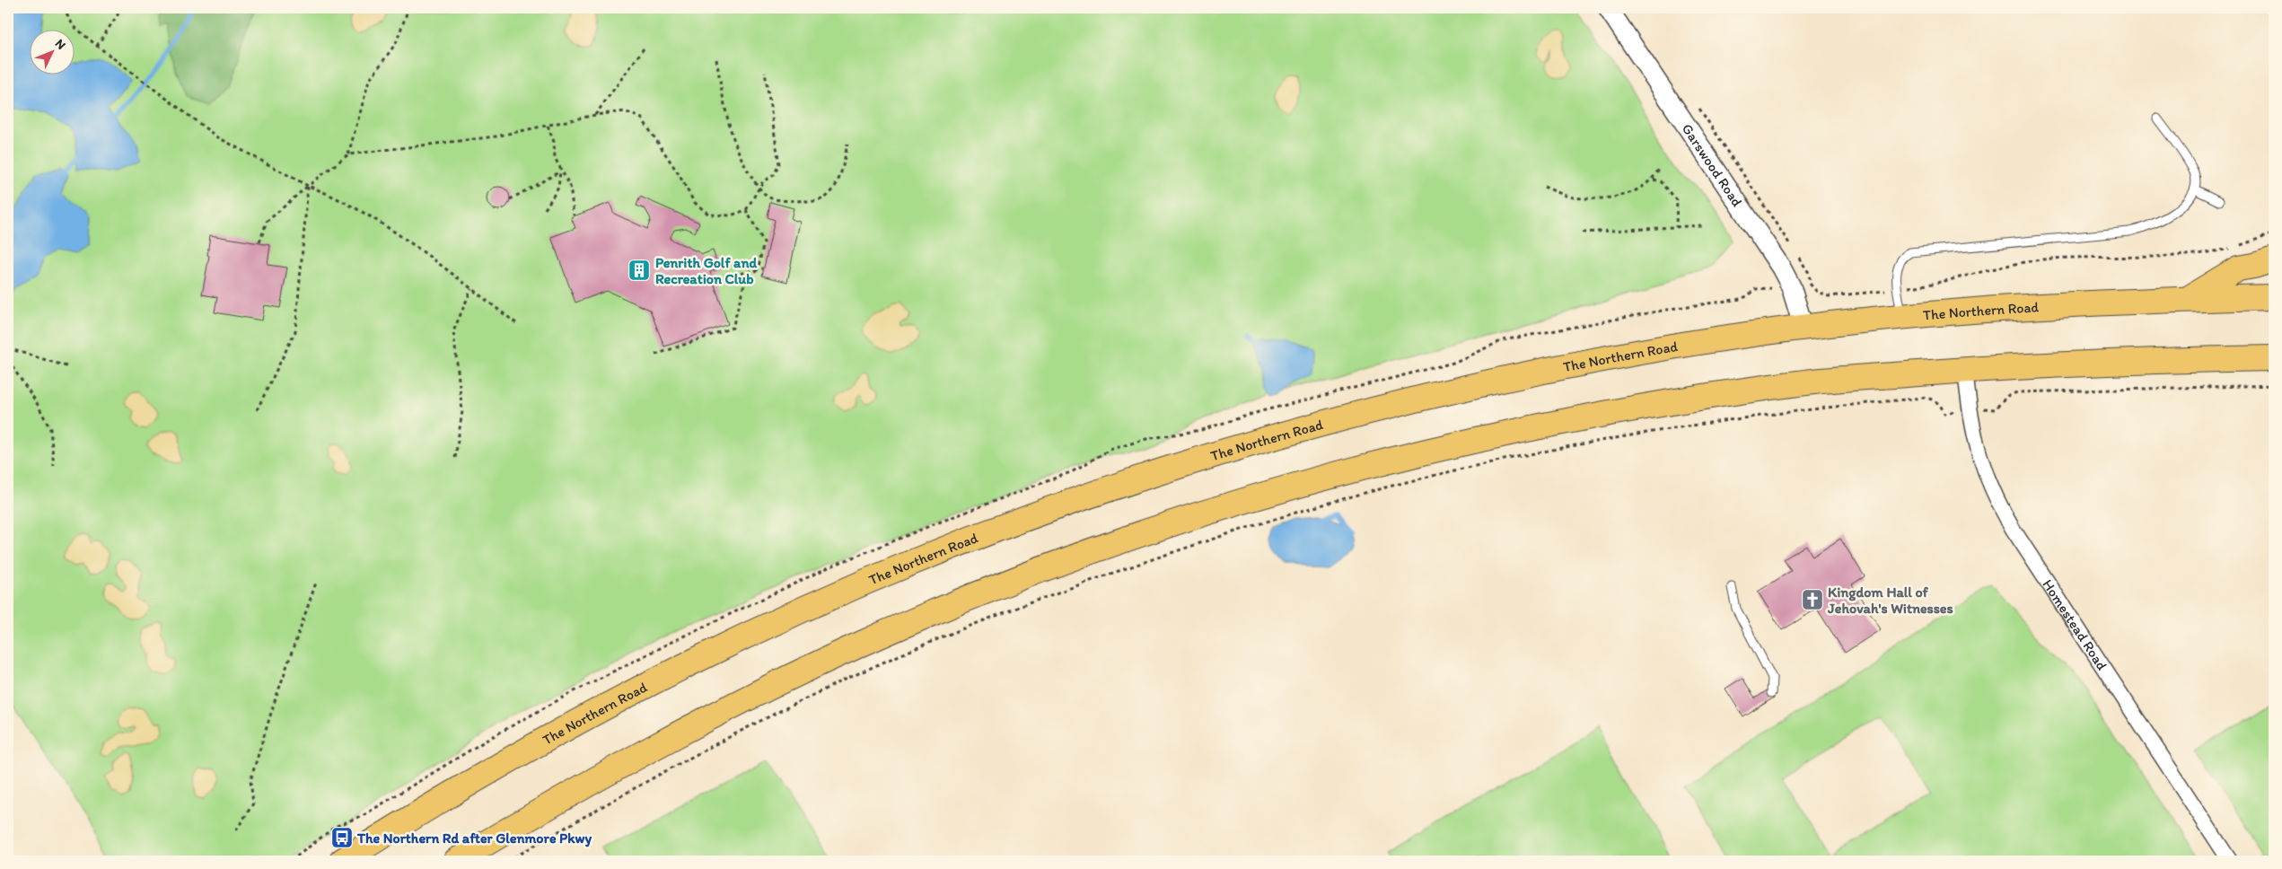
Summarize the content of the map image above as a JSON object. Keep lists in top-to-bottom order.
{
  "streets": {
    "highway": ["The Northern Road"],
    "street": ["Garswood Road", "Homestead Road"]
  },
  "crossings": [
    ["Garswood Road", "The Northern Road"]
  ],
  "places": {
    "building": ["Penrith Golf and Recreation Club"],
    "church": ["Kingdom Hall of Jehovah's Witnesses"],
    "bus stop": ["The Northern Rd after Glenmore Pkwy"]
  },
  "north": "top right"
}
